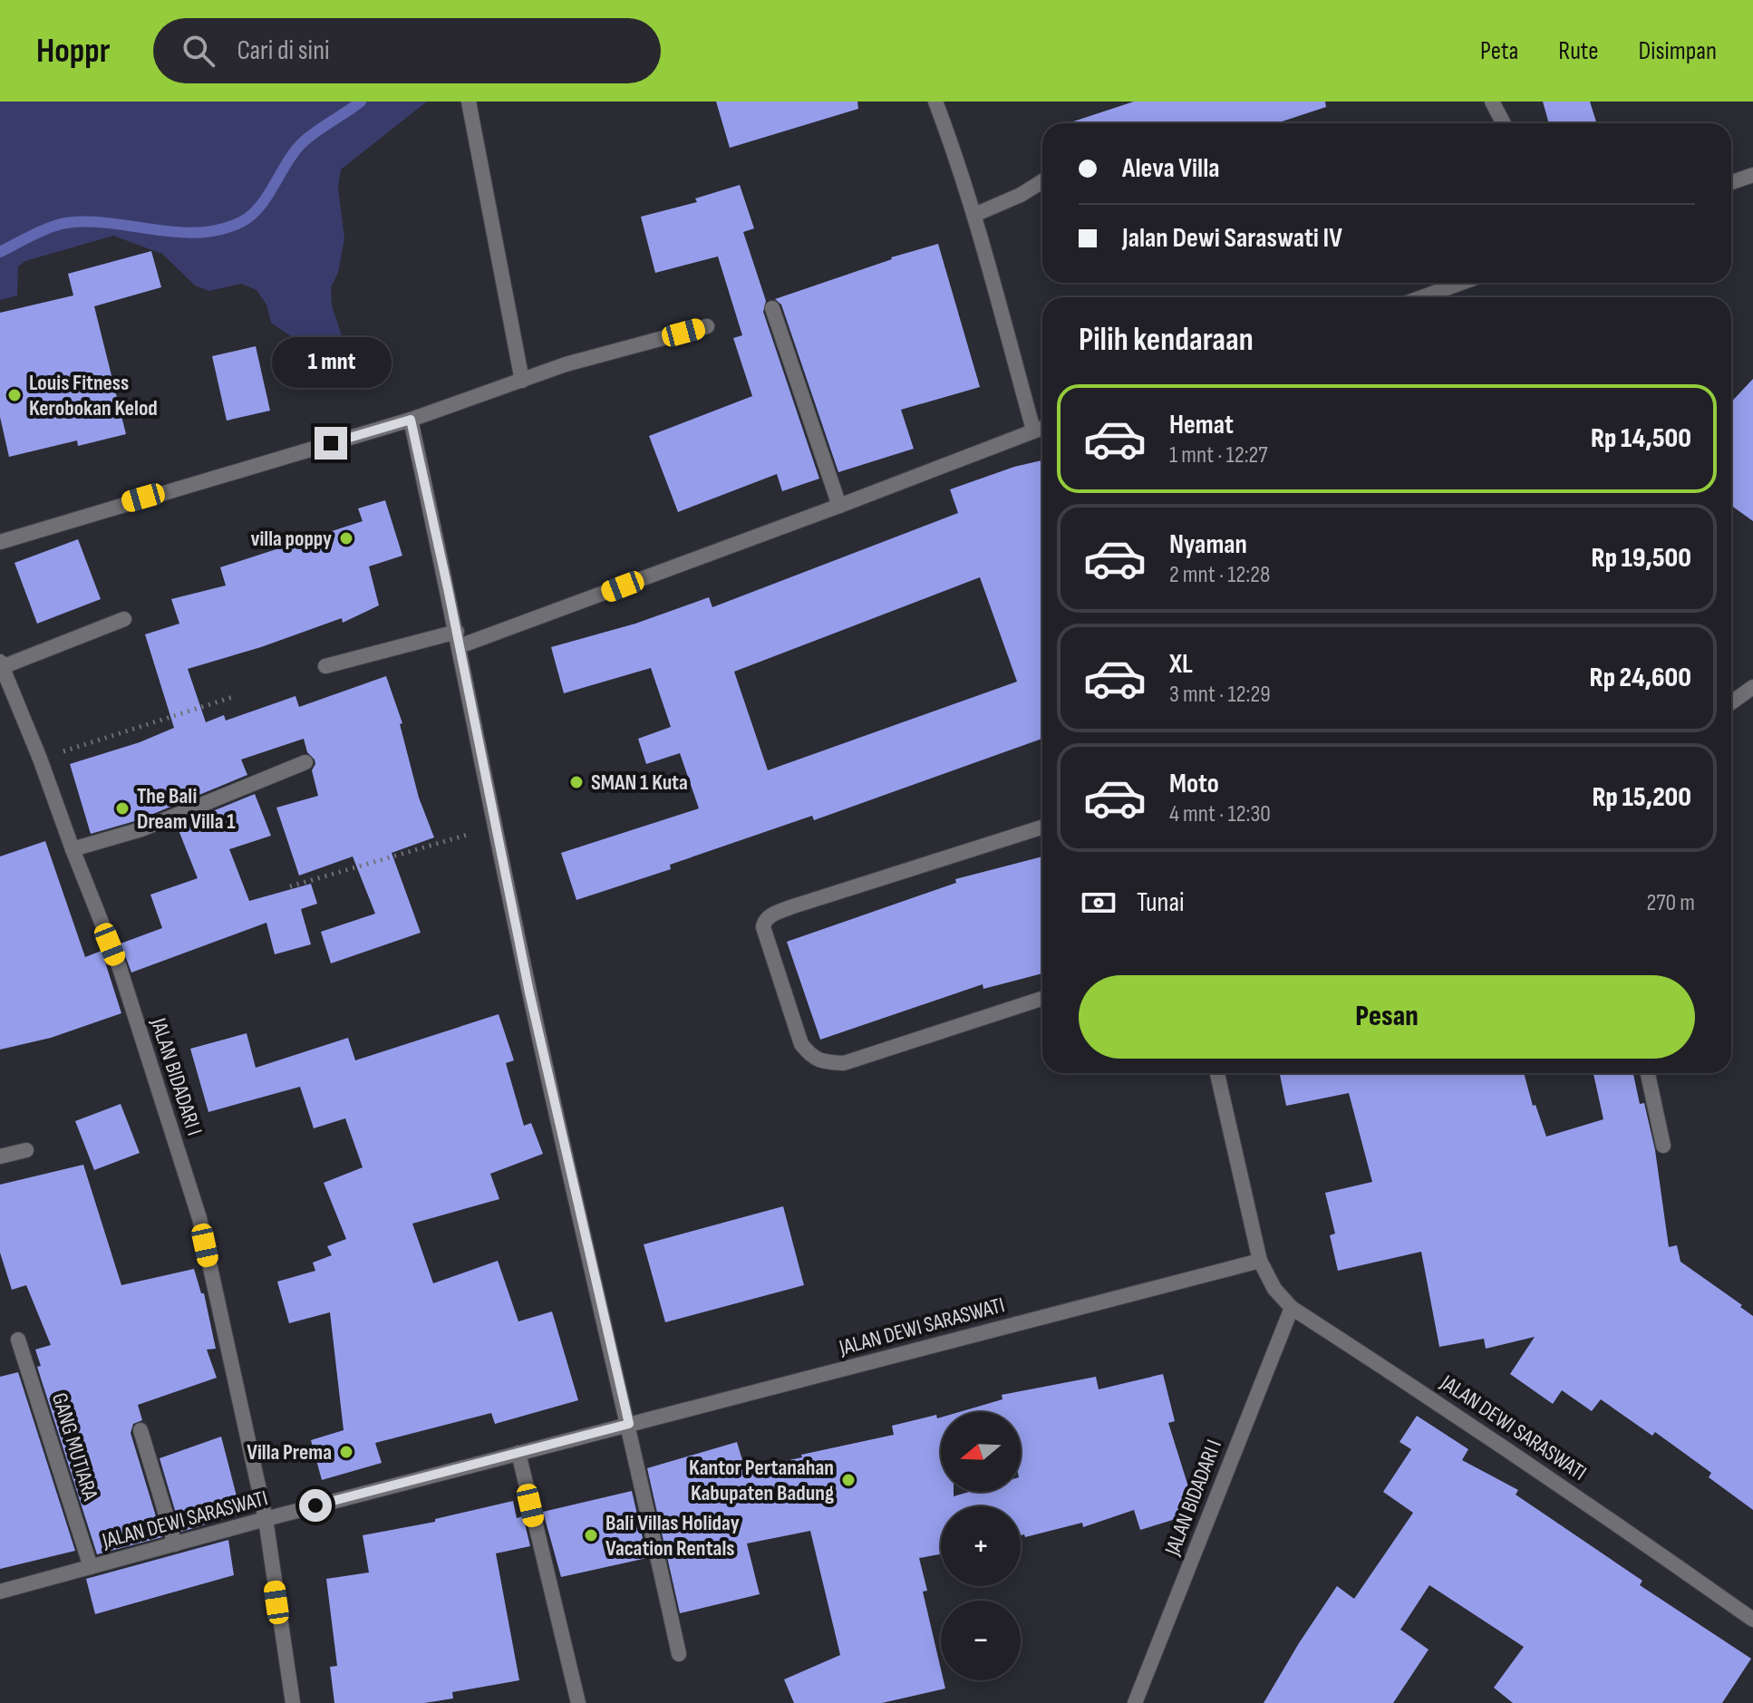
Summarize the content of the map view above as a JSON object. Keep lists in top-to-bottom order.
{
  "streets": {
    "street": ["JALAN BIDADARI I", "JALAN DEWI SARASWATI", "GANG MUTIARA"]
  },
  "crossings": [
    ["JALAN BIDADARI I", "JALAN DEWI SARASWATI"],
    ["JALAN DEWI SARASWATI", "GANG MUTIARA"]
  ],
  "places": [
    "Louis Fitness Kerobokan Kelod",
    "villa poppy",
    "SMAN 1 Kuta",
    "The Bali Dream Villa 1",
    "Villa Prema",
    "Kantor Pertanahan Kabupaten Badung",
    "Bali Villas Holiday Vacation Rentals"
  ],
  "north": "left",
  "page": {
    "header": "Hoppr",
    "search": "Cari di sini",
    "nav": ["Peta", "Rute", "Disimpan"],
    "banner": ["Aleva Villa", "Jalan Dewi Saraswati IV"],
    "heading": "Pilih kendaraan",
    "bubble": "1 mnt",
    "list": [
      {
        "name": "Hemat",
        "note": "1 mnt · 12:27",
        "value": "Rp 14,500"
      },
      {
        "name": "Nyaman",
        "note": "2 mnt · 12:28",
        "value": "Rp 19,500"
      },
      {
        "name": "XL",
        "note": "3 mnt · 12:29",
        "value": "Rp 24,600"
      },
      {
        "name": "Moto",
        "note": "4 mnt · 12:30",
        "value": "Rp 15,200"
      }
    ],
    "pay": ["Tunai", "270 m"],
    "buttons": "Pesan",
    "map_buttons": ["+", "−"]
  }
}
